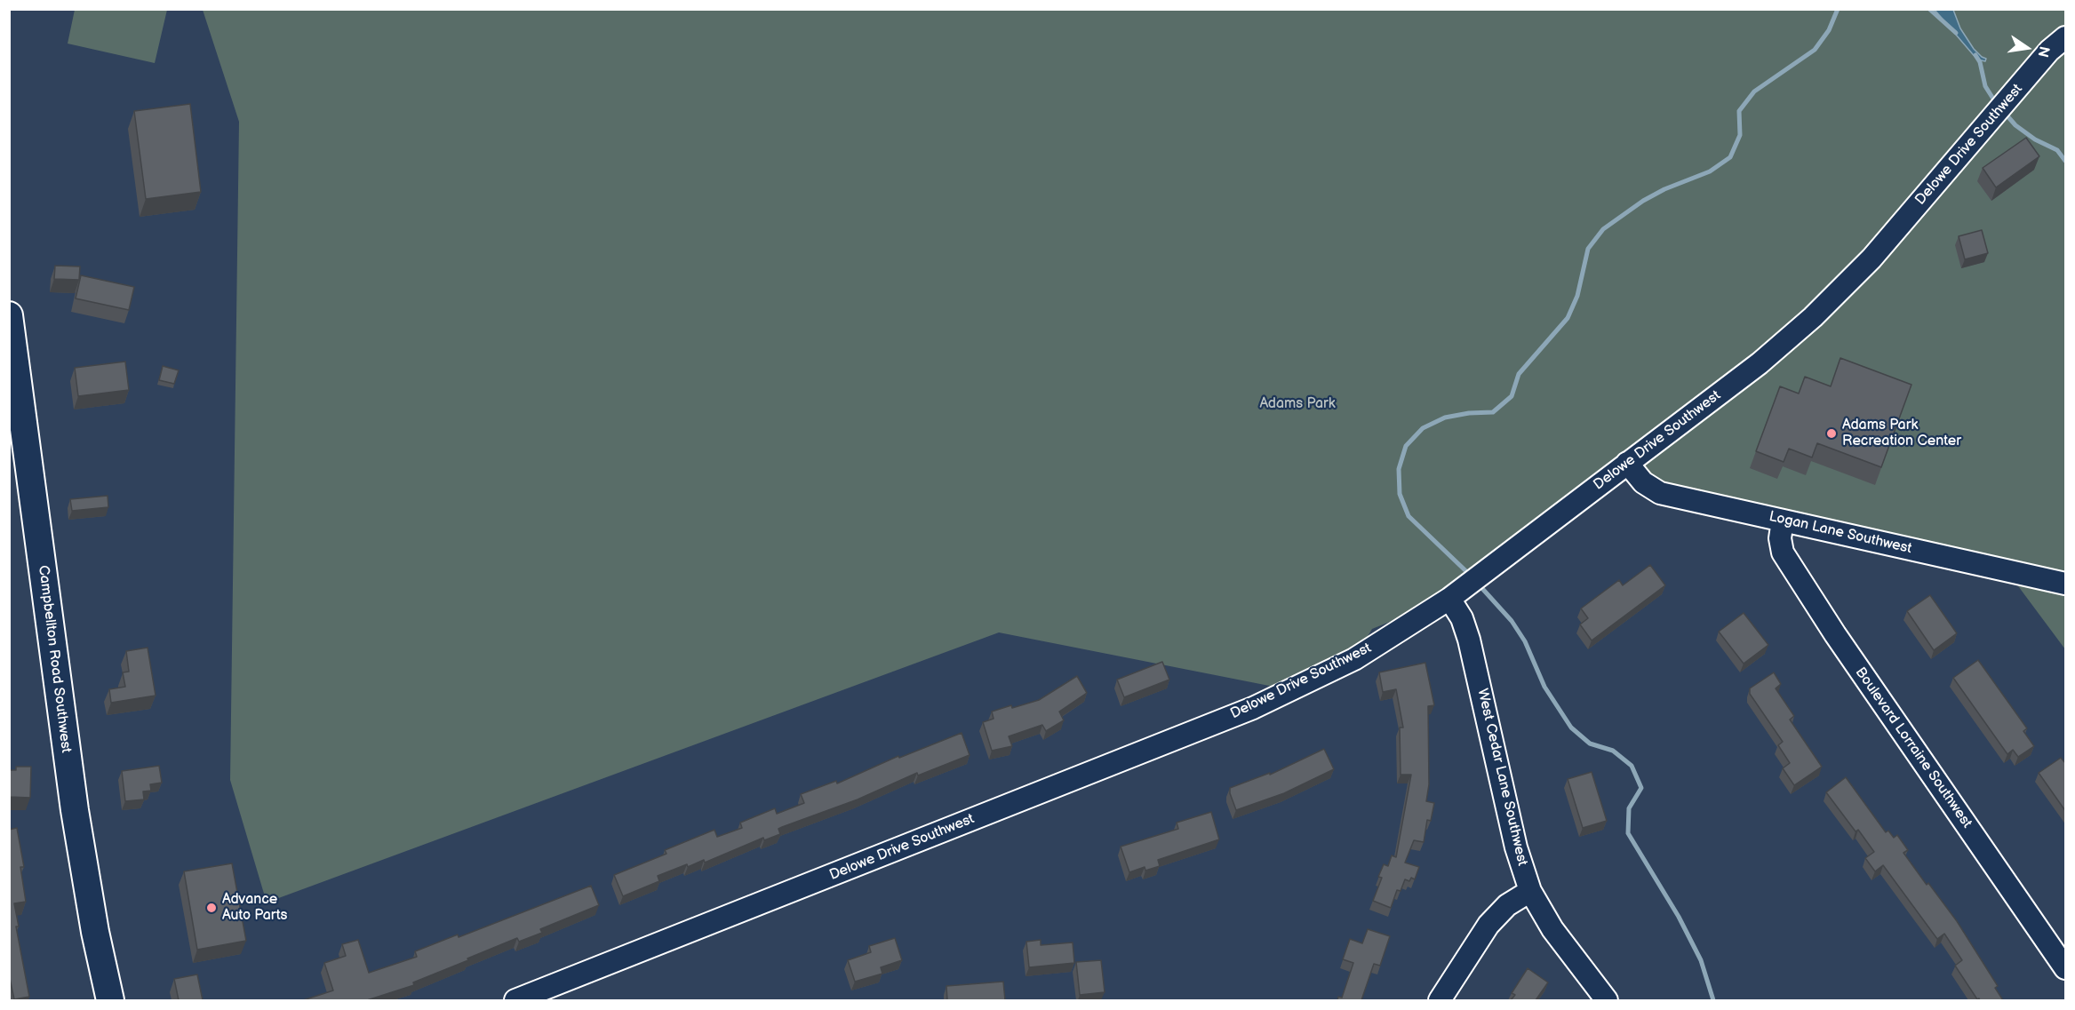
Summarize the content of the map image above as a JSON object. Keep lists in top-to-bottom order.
{
  "streets": {
    "main road": ["Campbellton Road Southwest"],
    "street": [
      "Delowe Drive Southwest",
      "Logan Lane Southwest",
      "Boulevard Lorraine Southwest",
      "West Cedar Lane Southwest"
    ]
  },
  "crossings": [
    ["Delowe Drive Southwest", "Logan Lane Southwest"],
    ["Delowe Drive Southwest", "West Cedar Lane Southwest"],
    ["Logan Lane Southwest", "Boulevard Lorraine Southwest"]
  ],
  "parks": ["Adams Park"],
  "places": ["Adams Park Recreation Center", "Advance Auto Parts"],
  "north": "right"
}
